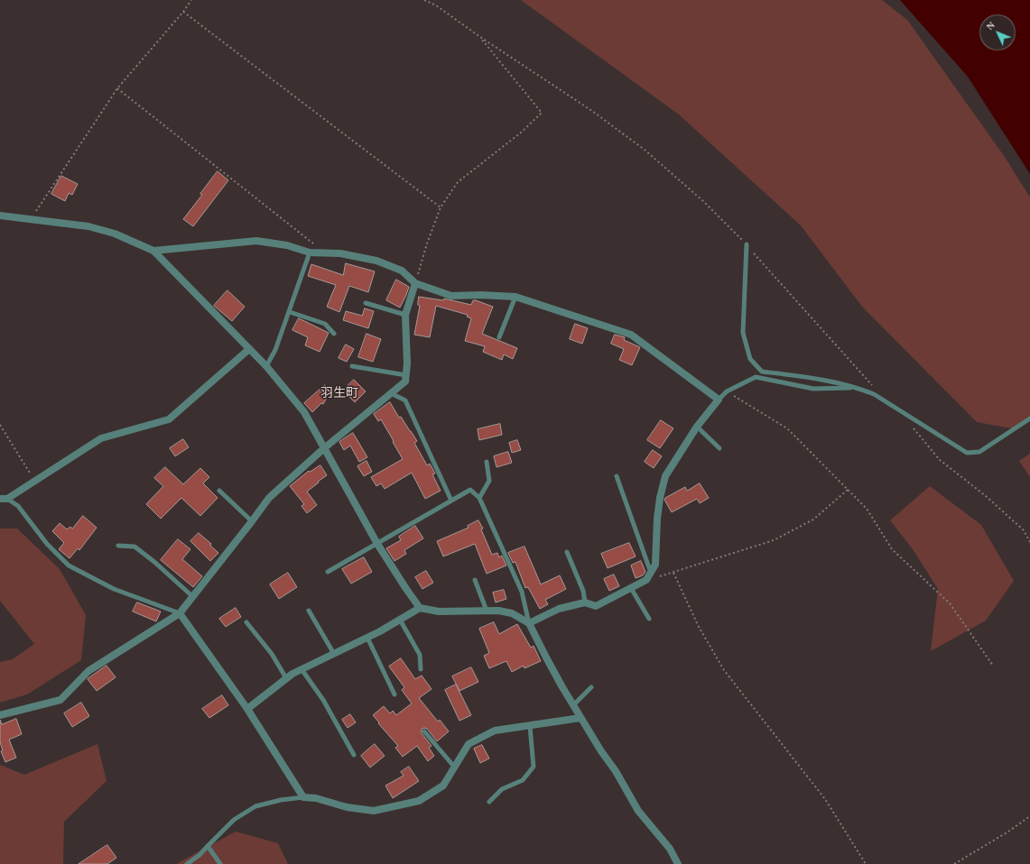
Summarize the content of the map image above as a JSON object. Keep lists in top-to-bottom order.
{
  "districts": ["羽生町"],
  "north": "top left"
}
